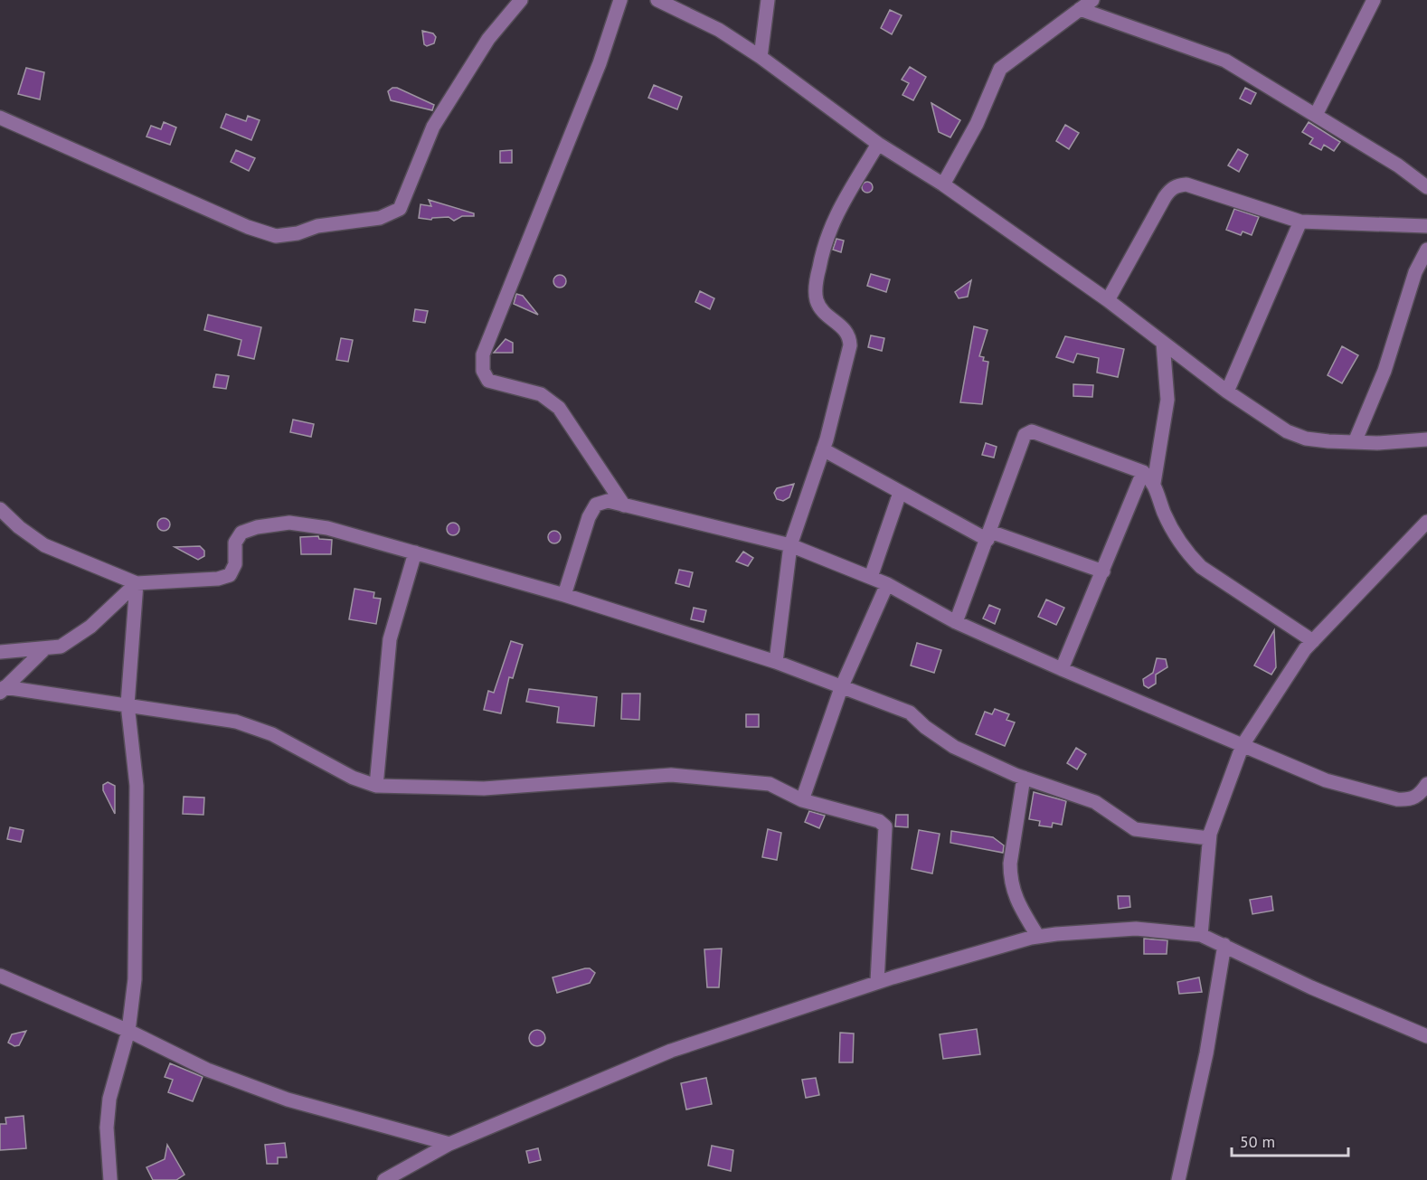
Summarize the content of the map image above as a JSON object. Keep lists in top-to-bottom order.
{
  "scale_bar": "50 m"
}
